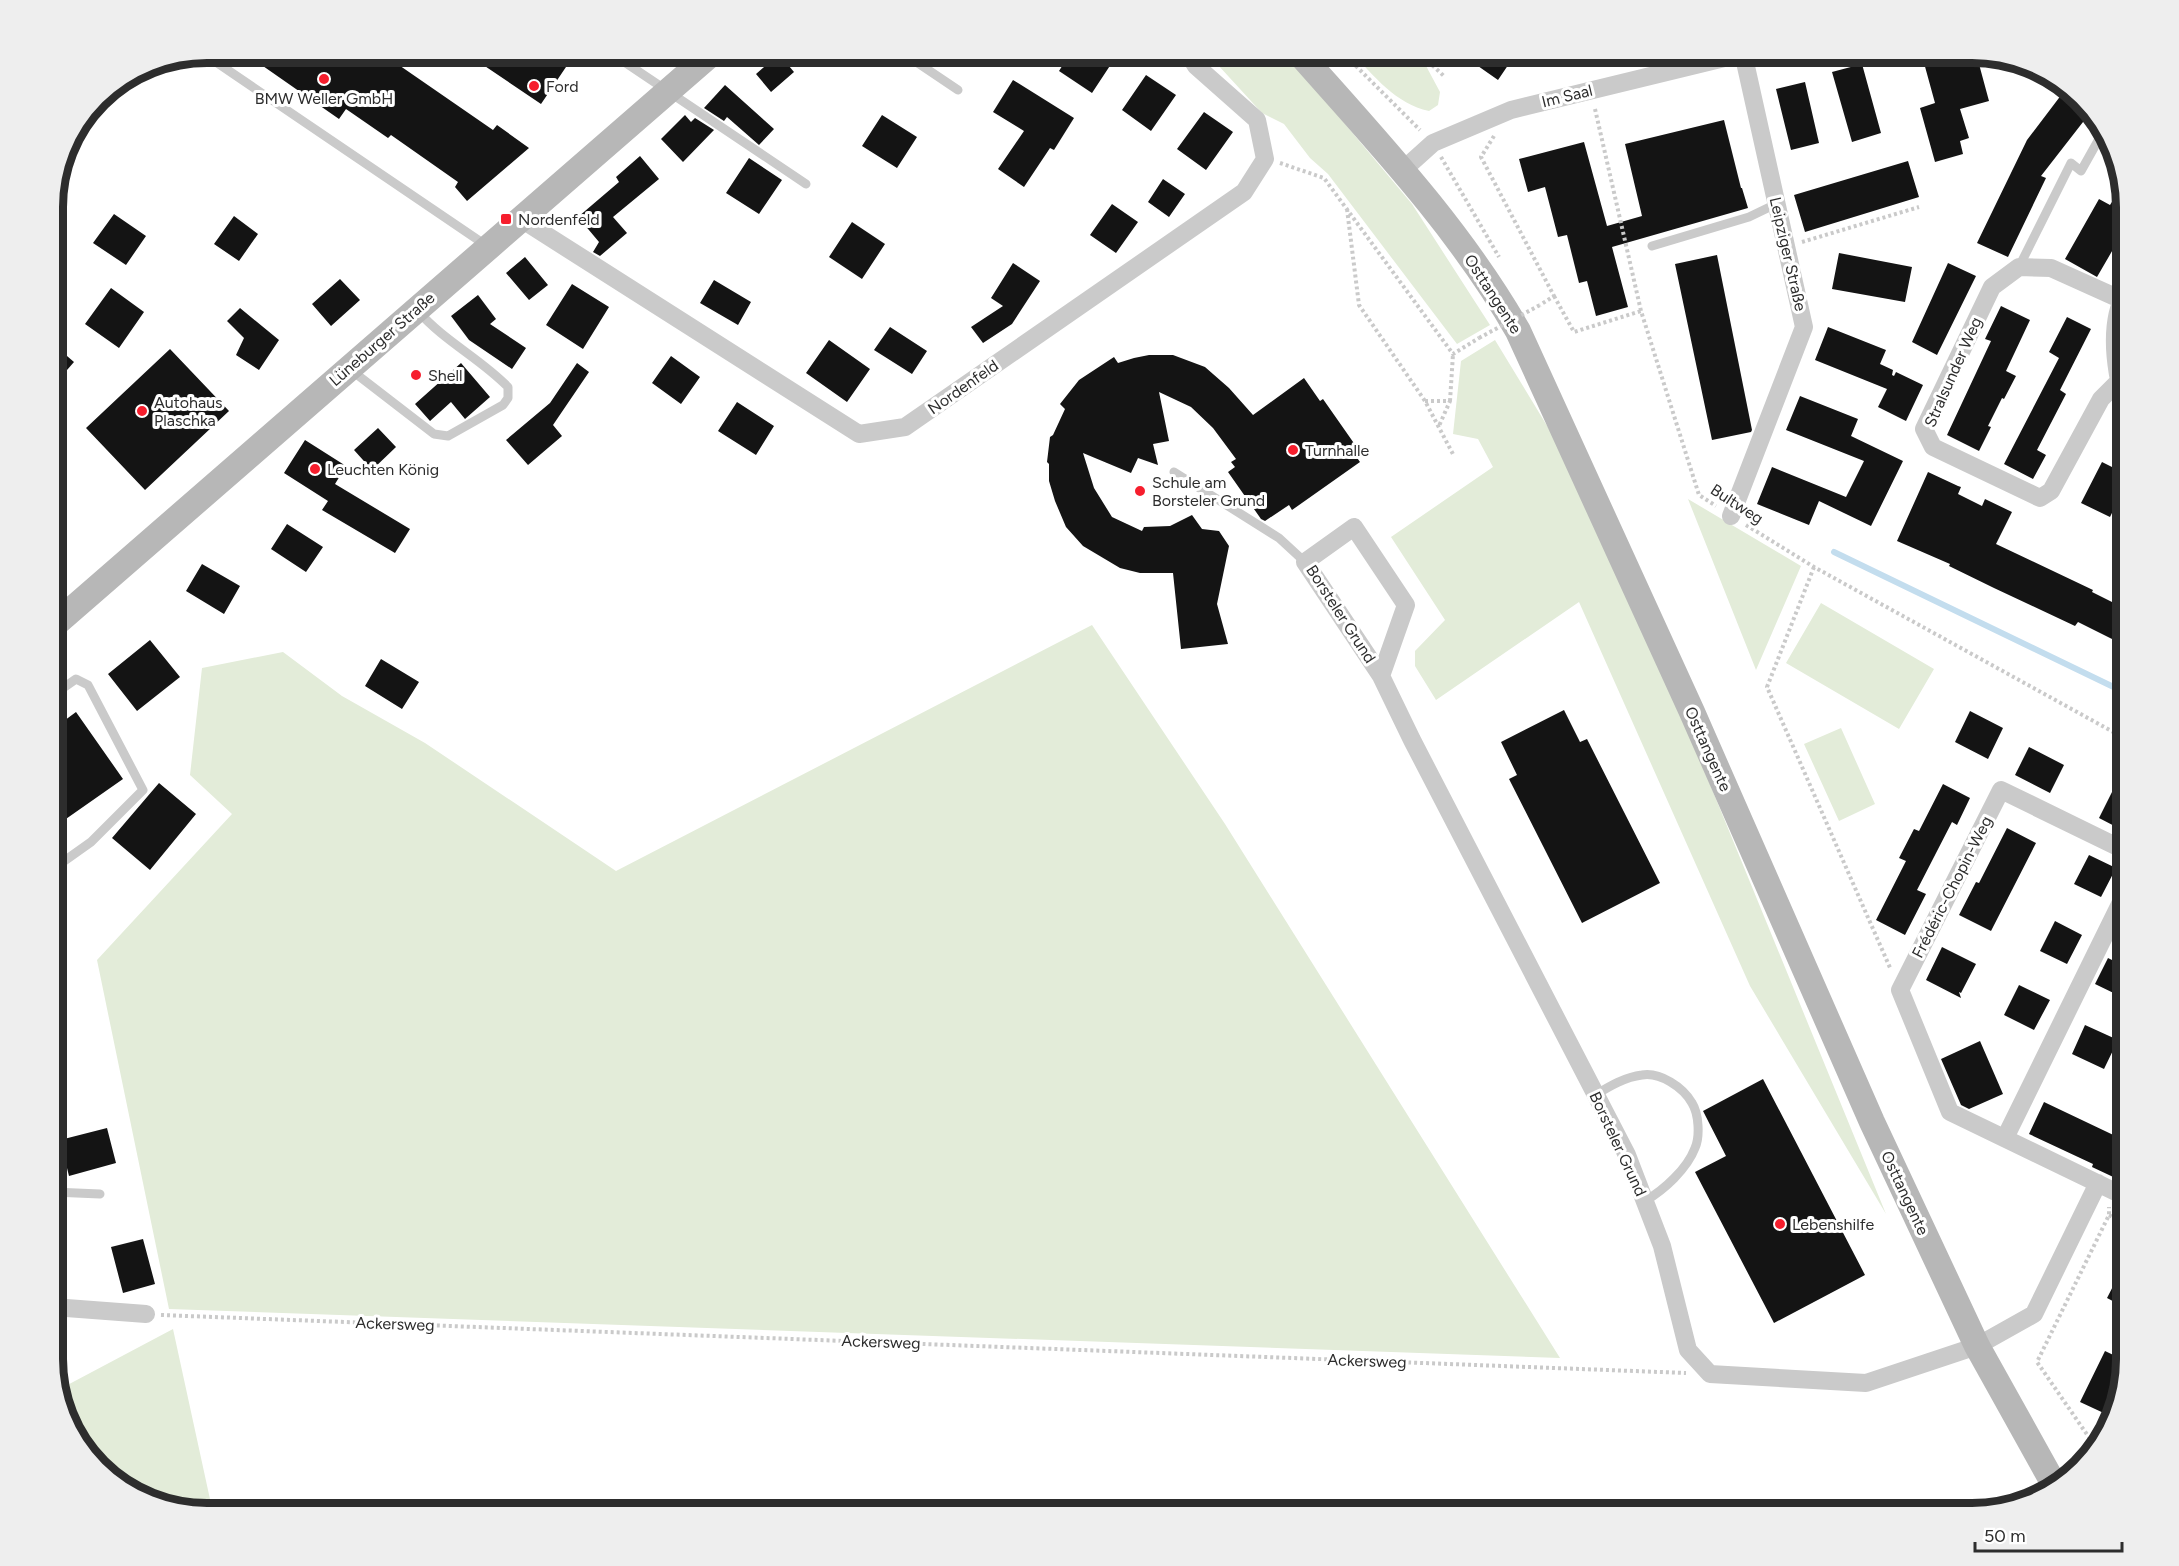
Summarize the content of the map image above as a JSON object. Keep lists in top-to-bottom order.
{
  "streets": {
    "main road": ["Osttangente", "Lüneburger Straße"],
    "street": [
      "Im Saal",
      "Leipziger Straße",
      "Stralsunder Weg",
      "Nordenfeld",
      "Borsteler Grund",
      "Frédéric-Chopin-Weg"
    ],
    "path": ["Bultweg", "Ackersweg"]
  },
  "crossings": [
    ["Im Saal", "Osttangente"],
    ["Im Saal", "Bultweg"],
    ["Leipziger Straße", "Bultweg"],
    ["Lüneburger Straße", "Nordenfeld"],
    ["Borsteler Grund", "Ackersweg"]
  ],
  "places": {
    "other": [
      "BMW Weller GmbH",
      "Ford",
      "Shell",
      "Autohaus Plaschka",
      "Turnhalle",
      "Leuchten König",
      "Schule am Borsteler Grund",
      "Lebenshilfe"
    ],
    "transit": ["Nordenfeld"]
  },
  "scale_bar": "50 m"
}
